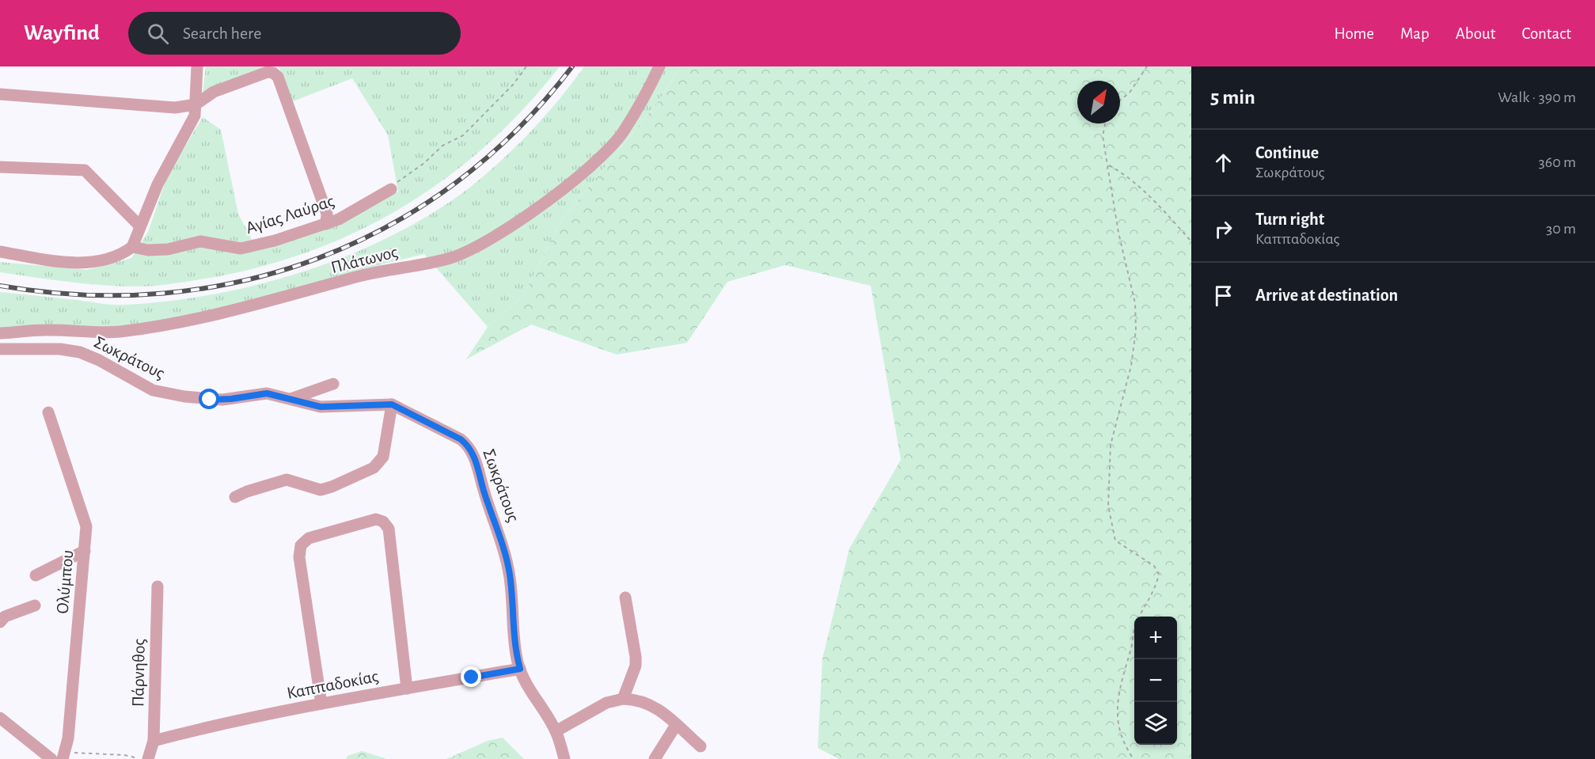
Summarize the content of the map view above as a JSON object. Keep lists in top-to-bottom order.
{
  "streets": {
    "street": [
      "Αγίας Λαύρας",
      "Πλάτωνος",
      "Σωκράτους",
      "Ολύμπου",
      "Πάρνηθος",
      "Καππαδοκίας"
    ]
  },
  "crossings": [
    ["Σωκράτους", "Καππαδοκίας"],
    ["Πάρνηθος", "Καππαδοκίας"]
  ],
  "north": "top right",
  "page": {
    "header": "Wayfind",
    "search": "Search here",
    "nav": [
      "Home",
      "Map",
      "About",
      "Contact"
    ],
    "heading": ["5 min", "Walk · 390 m"],
    "list": [
      ["Continue", "Σωκράτους", "360 m"],
      ["Turn right", "Καππαδοκίας", "30 m"],
      "Arrive at destination"
    ],
    "map_buttons": ["+", "−"]
  }
}
